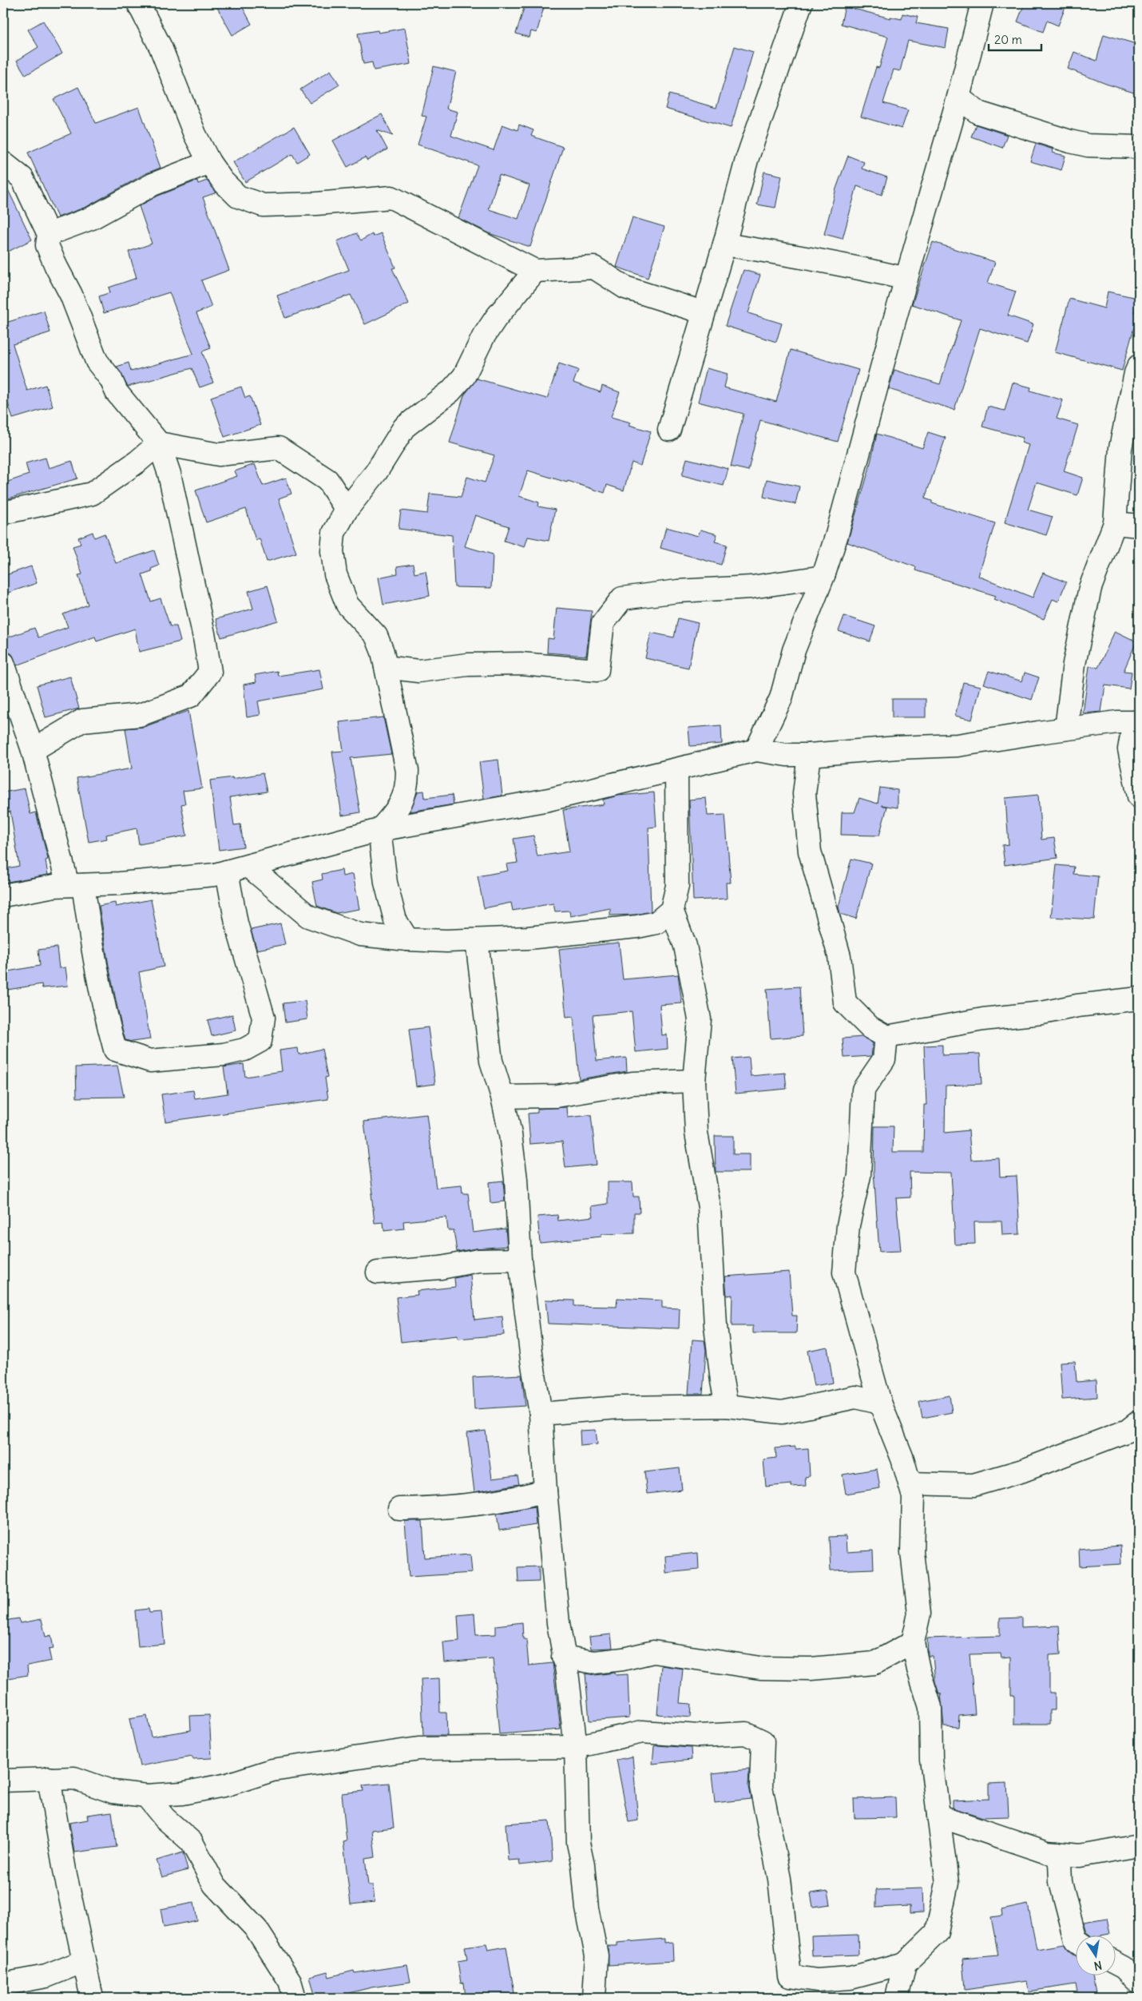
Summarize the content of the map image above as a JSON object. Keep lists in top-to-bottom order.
{
  "scale_bar": "20 m",
  "north": "bottom"
}
